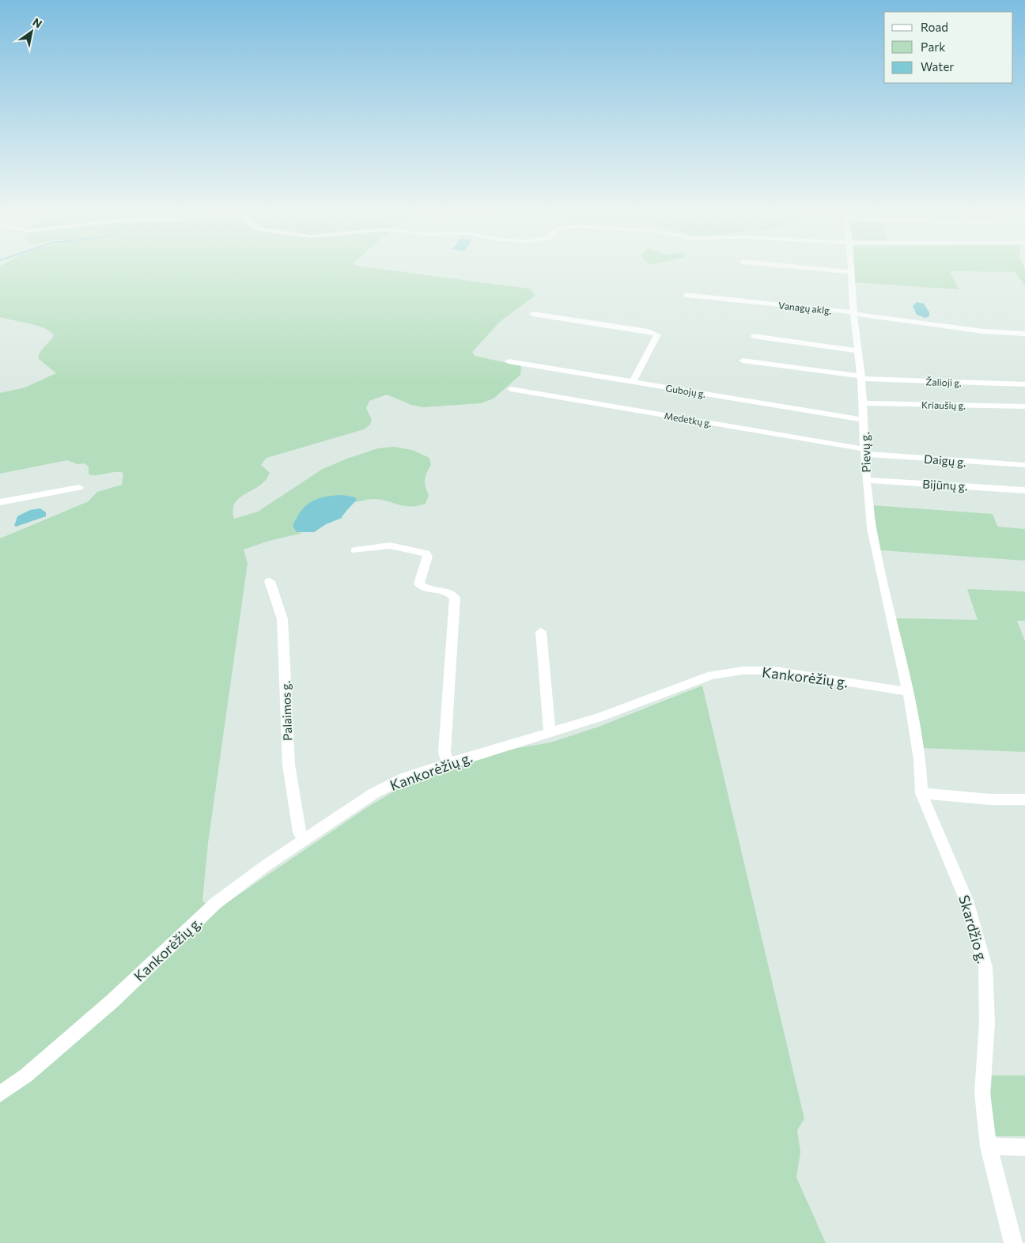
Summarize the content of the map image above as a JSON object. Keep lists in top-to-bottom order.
{
  "streets": {
    "street": [
      "Vanagų aklg.",
      "Žalioji g.",
      "Gubojų g.",
      "Kriaušių g.",
      "Medetkų g.",
      "Pievų g.",
      "Daigų g.",
      "Bijūnų g.",
      "Kankorėžių g.",
      "Palaimos g.",
      "Skardžio g."
    ]
  },
  "crossings": [
    ["Vanagų aklg.", "Pievų g."],
    ["Žalioji g.", "Pievų g."],
    ["Gubojų g.", "Pievų g."],
    ["Kriaušių g.", "Pievų g."],
    ["Medetkų g.", "Pievų g."],
    ["Medetkų g.", "Daigų g."],
    ["Pievų g.", "Daigų g."],
    ["Pievų g.", "Bijūnų g."],
    ["Pievų g.", "Kankorėžių g."],
    ["Pievų g.", "Skardžio g."],
    ["Kankorėžių g.", "Palaimos g."],
    ["Kankorėžių g.", "Skardžio g."]
  ],
  "legend": ["Road", "Park", "Water"],
  "north": "top right"
}
